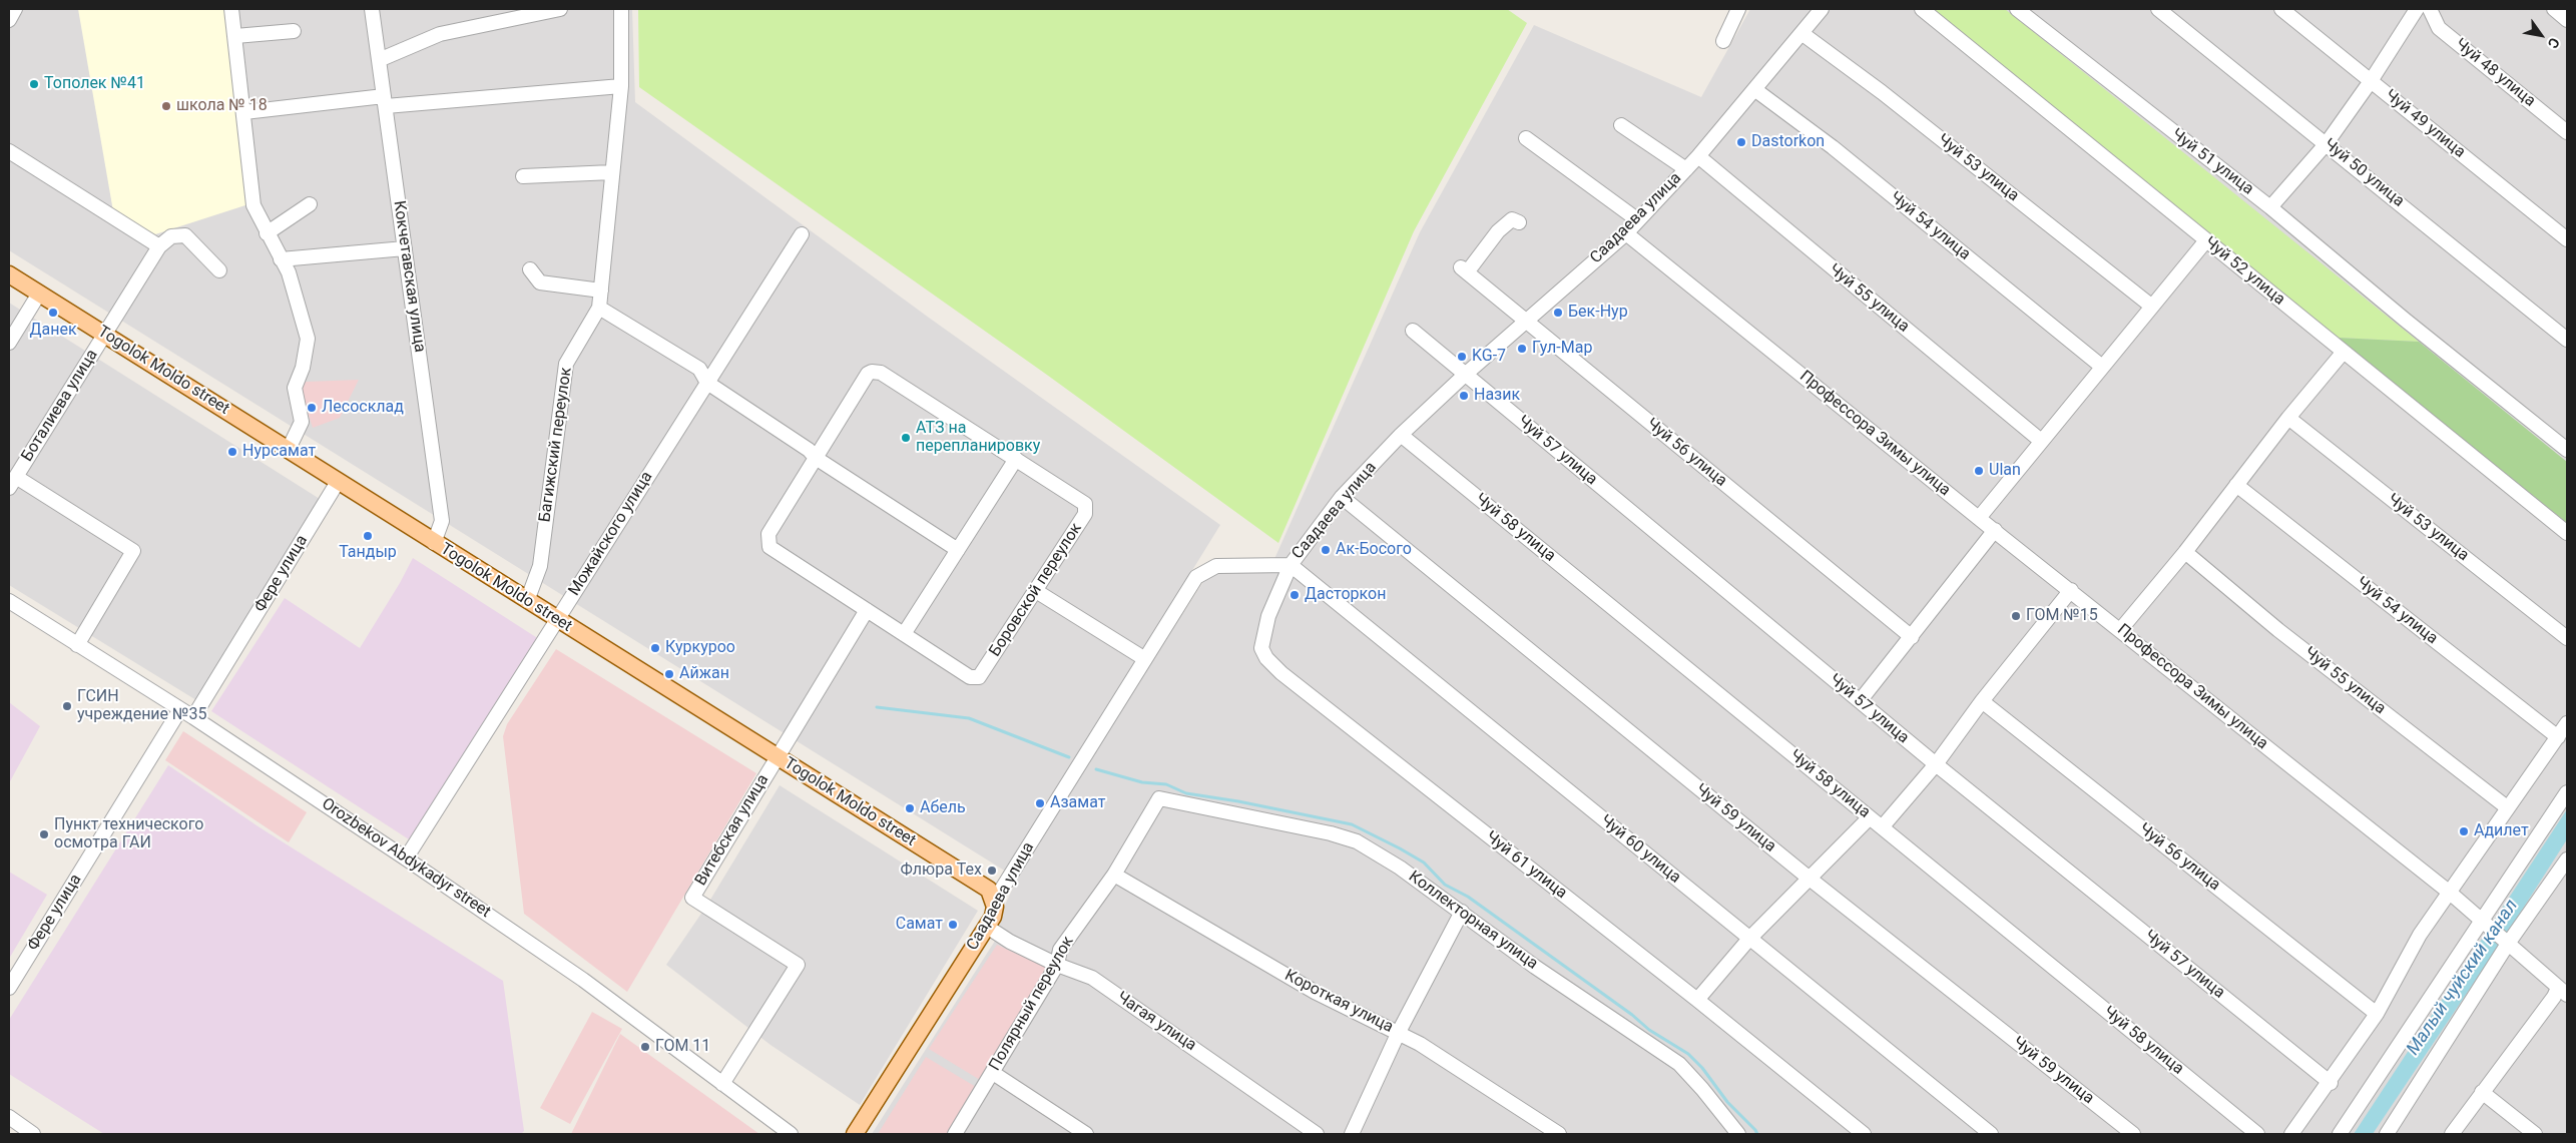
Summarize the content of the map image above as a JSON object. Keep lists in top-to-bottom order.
{
  "streets": {
    "main road": ["Саадаева улица", "Togolok Moldo street"],
    "street": [
      "Чуй 48 улица",
      "Чуй 49 улица",
      "Чуй 51 улица",
      "Чуй 53 улица",
      "Чуй 50 улица",
      "Чуй 54 улица",
      "Чуй 52 улица",
      "Кокчетавская улица",
      "Чуй 55 улица",
      "Боталиева улица",
      "Профессора Зимы улица",
      "Багижский переулок",
      "Чуй 57 улица",
      "Чуй 56 улица",
      "Чуй 58 улица",
      "Можайского улица",
      "Фере улица",
      "Боровской переулок",
      "Чуй 59 улица",
      "Витебская улица",
      "Чуй 60 улица",
      "Orozbekov Abdykadyr street",
      "Чуй 61 улица",
      "Коллекторная улица",
      "Короткая улица",
      "Полярный переулок",
      "Чагая улица"
    ]
  },
  "crossings": [
    ["Чуй 53 улица", "Саадаева улица"],
    ["Саадаева улица", "Чуй 54 улица"],
    ["Саадаева улица", "Чуй 55 улица"],
    ["Саадаева улица", "Togolok Moldo street"],
    ["Саадаева улица", "Профессора Зимы улица"],
    ["Саадаева улица", "Чуй 57 улица"],
    ["Саадаева улица", "Чуй 56 улица"],
    ["Саадаева улица", "Чуй 58 улица"],
    ["Саадаева улица", "Чуй 59 улица"],
    ["Саадаева улица", "Чуй 60 улица"],
    ["Саадаева улица", "Чуй 61 улица"],
    ["Саадаева улица", "Чагая улица"],
    ["Кокчетавская улица", "Togolok Moldo street"],
    ["Togolok Moldo street", "Боталиева улица"],
    ["Togolok Moldo street", "Багижский переулок"],
    ["Togolok Moldo street", "Можайского улица"],
    ["Togolok Moldo street", "Фере улица"],
    ["Togolok Moldo street", "Витебская улица"],
    ["Можайского улица", "Orozbekov Abdykadyr street"],
    ["Фере улица", "Orozbekov Abdykadyr street"],
    ["Боровской переулок", "Витебская улица"],
    ["Витебская улица", "Orozbekov Abdykadyr street"],
    ["Чуй 60 улица", "Чуй 61 улица"],
    ["Коллекторная улица", "Полярный переулок"],
    ["Короткая улица", "Полярный переулок"],
    ["Полярный переулок", "Чагая улица"]
  ],
  "water": ["Малый чуйский канал"],
  "places": [
    "Тополек №41",
    "школа № 18",
    "Dastorkon",
    "Данек",
    "Бек-Нур",
    "Гул-Мар",
    "KG-7",
    "Назик",
    "Лесосклад",
    "АТЗ на перепланировку",
    "Нурсамат",
    "Ulan",
    "Тандыр",
    "Ак-Босого",
    "Дасторкон",
    "ГОМ №15",
    "Куркуроо",
    "Айжан",
    "ГСИН учреждение №35",
    "Азамат",
    "Абель",
    "Адилет",
    "Пункт технического осмотра ГАИ",
    "Флюра Тех",
    "Самат",
    "ГОМ 11"
  ],
  "north": "bottom right"
}
